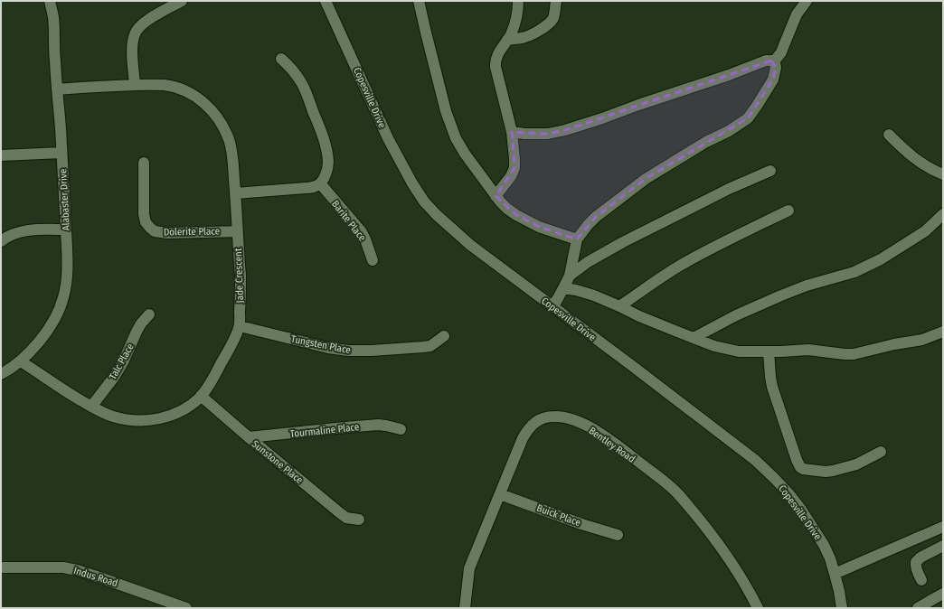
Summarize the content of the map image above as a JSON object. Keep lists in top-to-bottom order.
{
  "streets": {
    "street": [
      "Copesville Drive",
      "Alabaster Drive",
      "Barite Place",
      "Dolerite Place",
      "Jade Crescent",
      "Tungsten Place",
      "Talc Place",
      "Tourmaline Place",
      "Bentley Road",
      "Sunstone Place",
      "Buick Place",
      "Indus Road"
    ]
  },
  "crossings": [
    ["Alabaster Drive", "Jade Crescent"],
    ["Dolerite Place", "Jade Crescent"],
    ["Jade Crescent", "Tungsten Place"],
    ["Jade Crescent", "Talc Place"],
    ["Jade Crescent", "Sunstone Place"],
    ["Tourmaline Place", "Sunstone Place"],
    ["Bentley Road", "Buick Place"]
  ]
}
